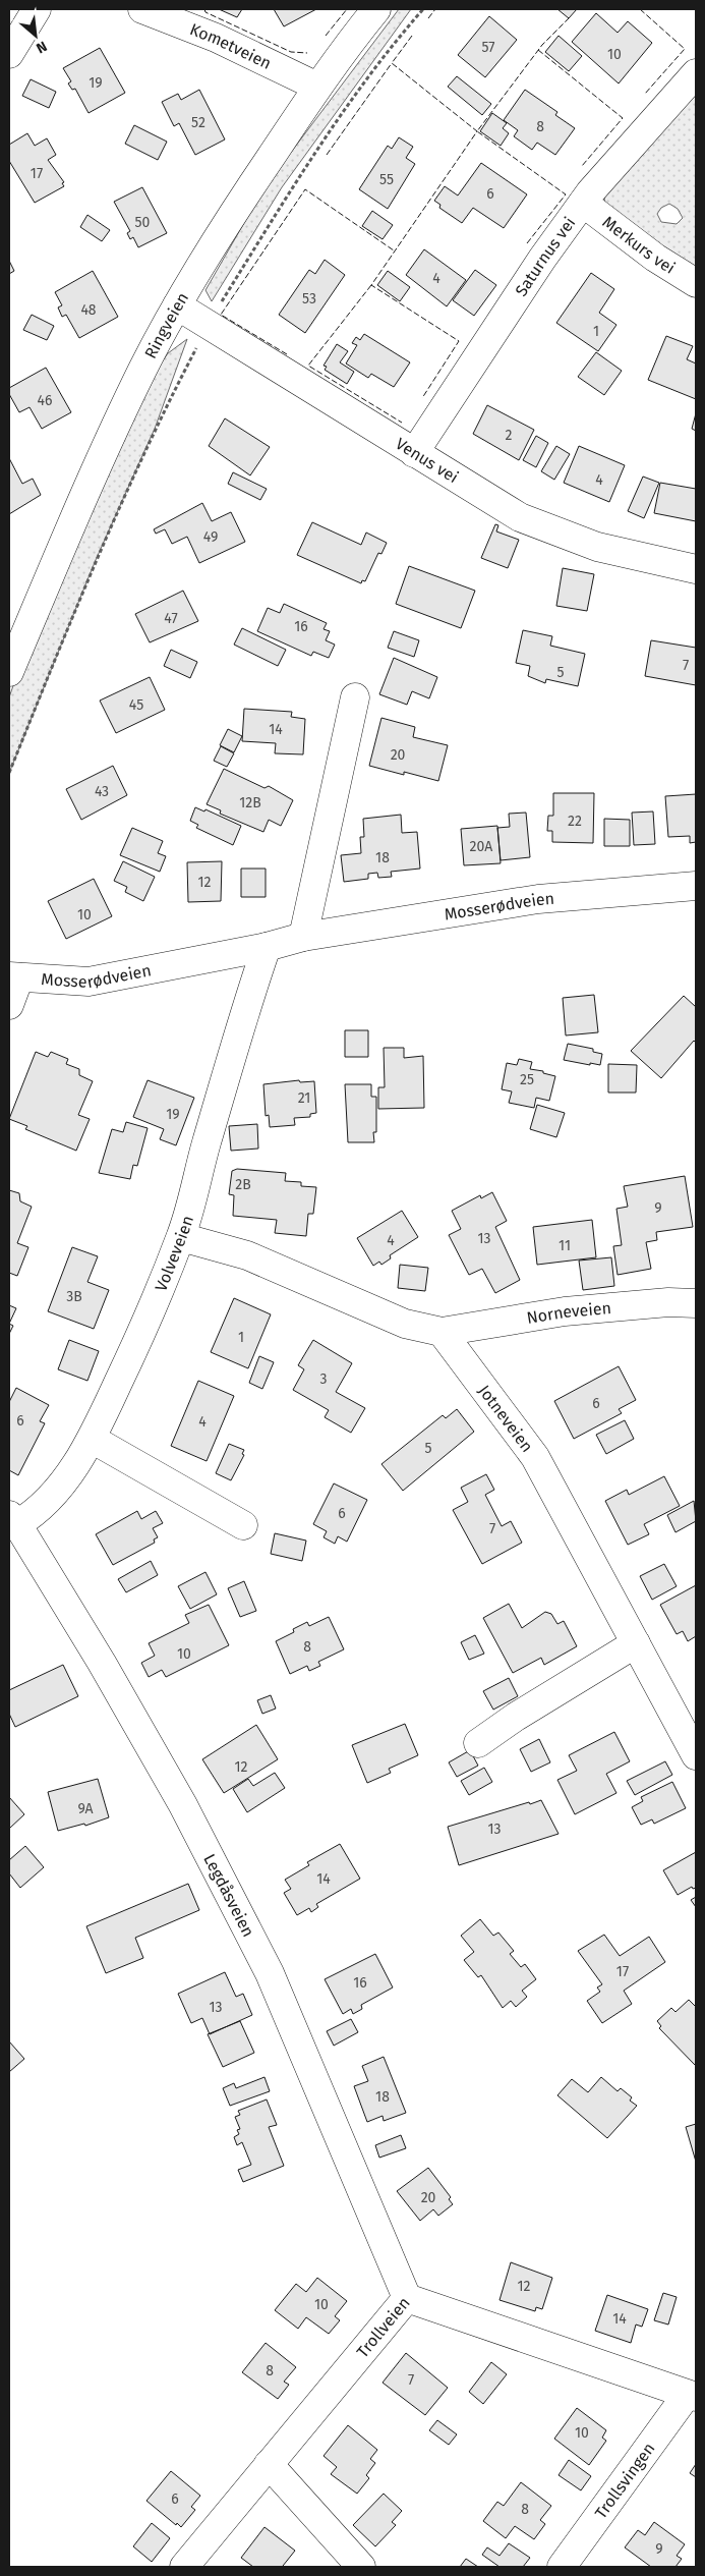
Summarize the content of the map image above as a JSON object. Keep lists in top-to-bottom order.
{
  "streets": {
    "street": [
      "Kometveien",
      "Merkurs vei",
      "Saturnus vei",
      "Ringveien",
      "Venus vei",
      "Mosserødveien",
      "Volveveien",
      "Norneveien",
      "Jotneveien",
      "Legdåsveien",
      "Trollveien",
      "Trollsvingen"
    ]
  },
  "crossings": [
    ["Kometveien", "Ringveien"],
    ["Merkurs vei", "Saturnus vei"],
    ["Saturnus vei", "Venus vei"],
    ["Ringveien", "Venus vei"],
    ["Mosserødveien", "Volveveien"],
    ["Volveveien", "Legdåsveien"],
    ["Norneveien", "Jotneveien"],
    ["Legdåsveien", "Trollveien"],
    ["Trollveien", "Trollsvingen"]
  ],
  "house_numbers": [
    "57",
    "10",
    "19",
    "52",
    "8",
    "17",
    "55",
    "6",
    "50",
    "4",
    "53",
    "48",
    "1",
    "46",
    "2",
    "4",
    "49",
    "47",
    "16",
    "7",
    "5",
    "45",
    "14",
    "20",
    "43",
    "12B",
    "22",
    "20A",
    "18",
    "12",
    "10",
    "25",
    "21",
    "19",
    "2B",
    "9",
    "13",
    "4",
    "11",
    "3B",
    "1",
    "3",
    "6",
    "6",
    "4",
    "5",
    "6",
    "7",
    "8",
    "10",
    "12",
    "9A",
    "13",
    "14",
    "17",
    "16",
    "13",
    "18",
    "20",
    "12",
    "10",
    "14",
    "8",
    "7",
    "10",
    "6",
    "8",
    "9"
  ],
  "north": "bottom right"
}
